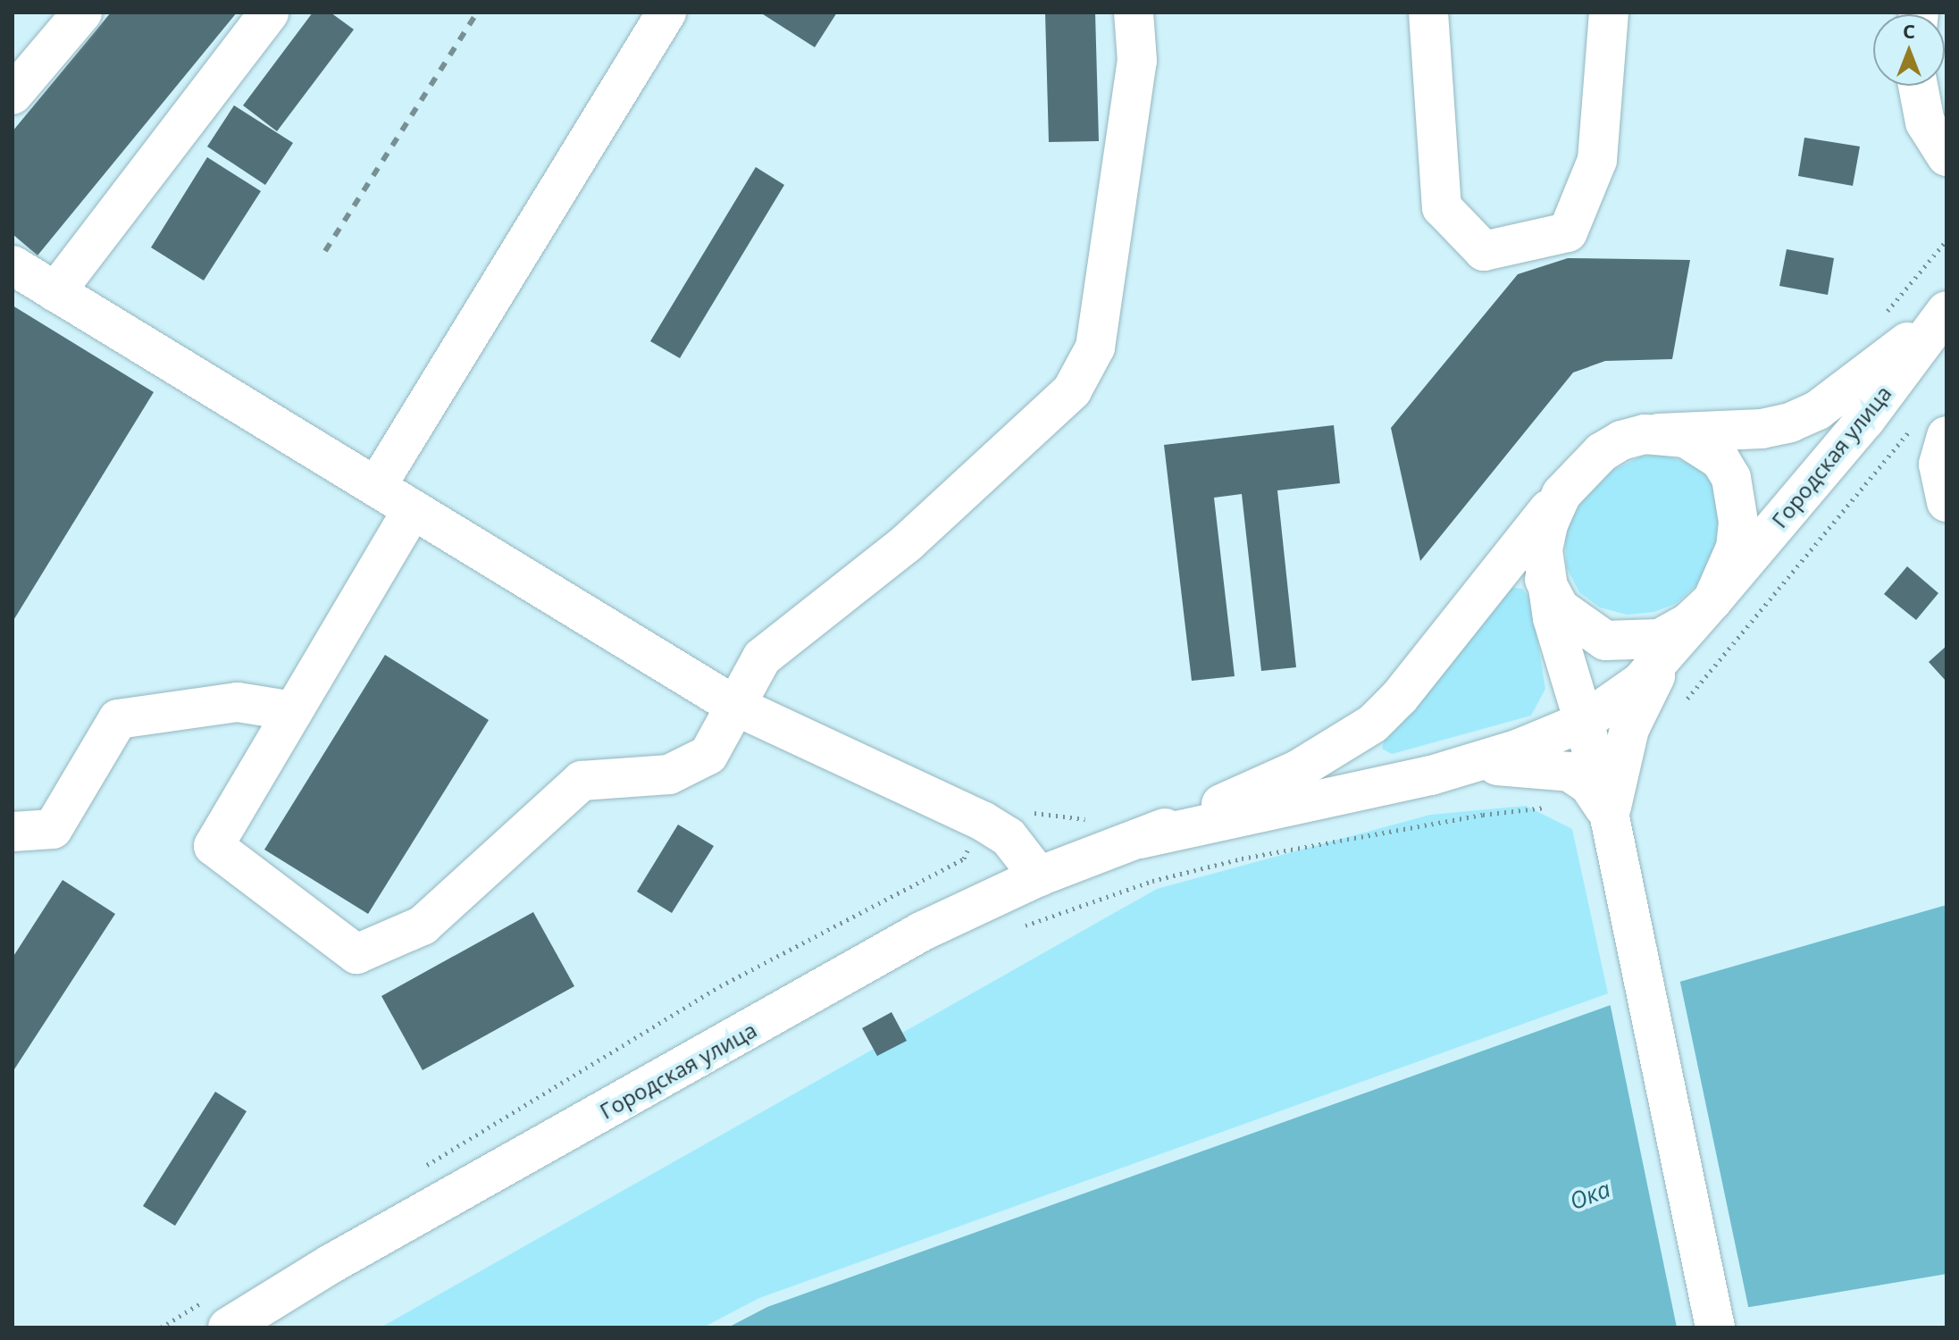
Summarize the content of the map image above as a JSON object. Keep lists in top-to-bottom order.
{
  "streets": {
    "main road": ["Городская улица"]
  },
  "water": ["Ока"],
  "north": "top"
}
